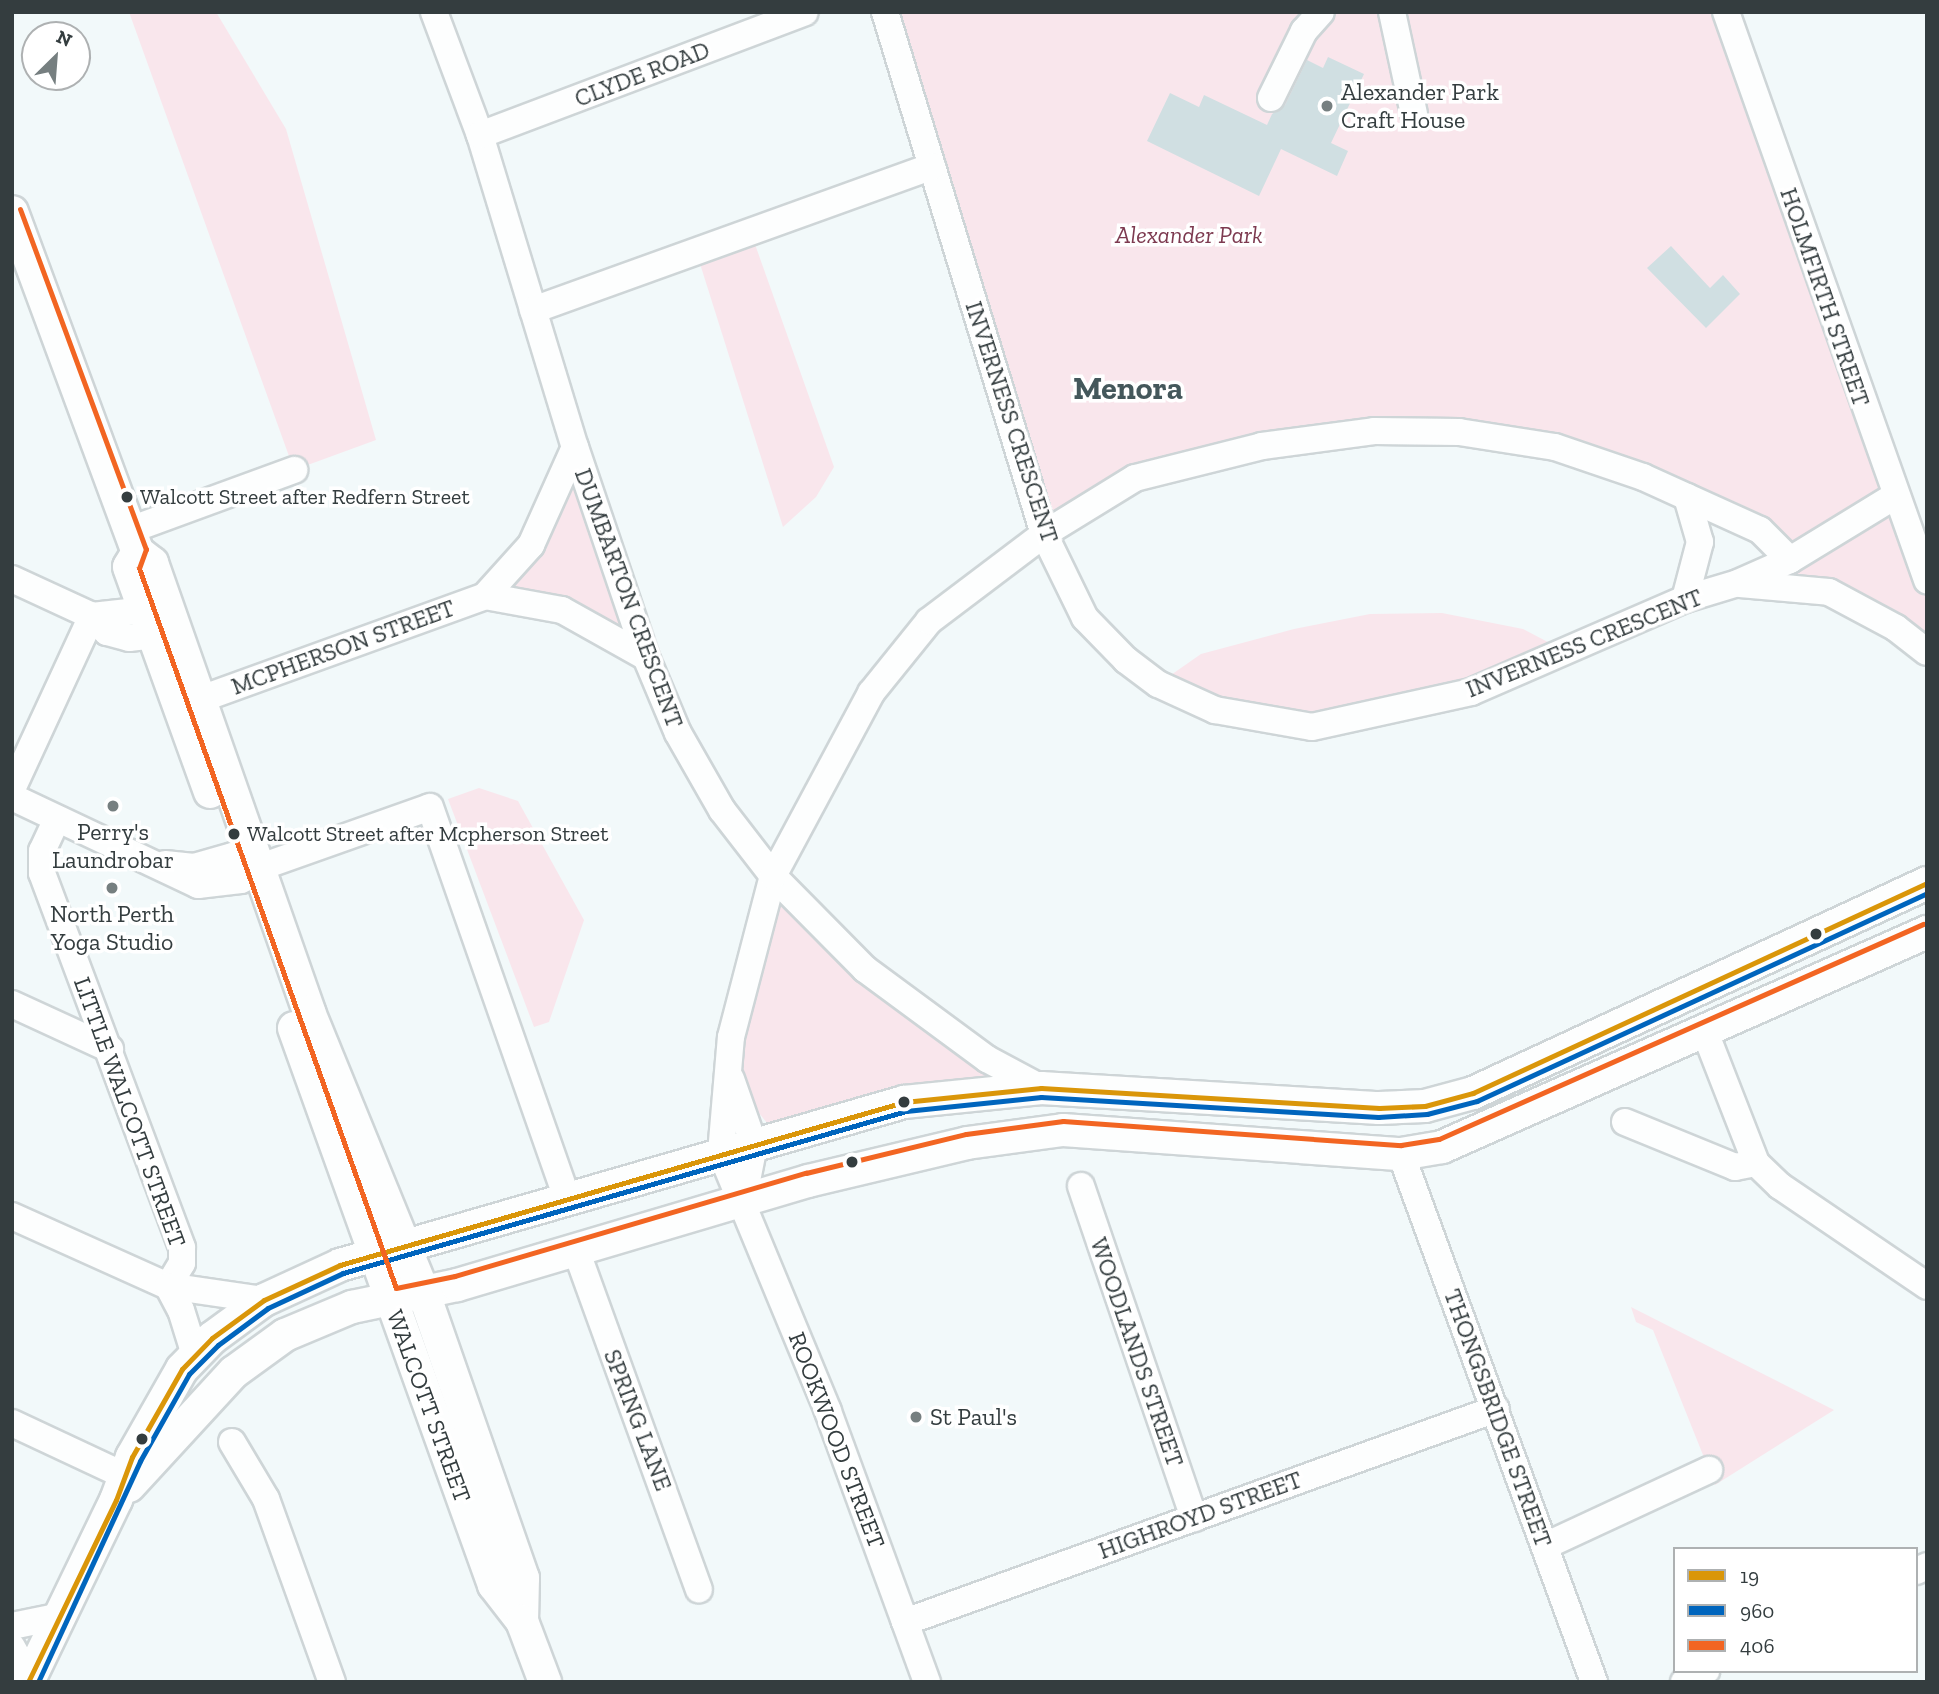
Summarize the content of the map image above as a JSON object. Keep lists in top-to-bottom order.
{
  "streets": {
    "main road": ["WALCOTT STREET"],
    "street": [
      "CLYDE ROAD",
      "HOLMFIRTH STREET",
      "INVERNESS CRESCENT",
      "DUMBARTON CRESCENT",
      "MCPHERSON STREET",
      "LITTLE WALCOTT STREET",
      "WOODLANDS STREET",
      "THONGSBRIDGE STREET",
      "SPRING LANE",
      "ROOKWOOD STREET",
      "HIGHROYD STREET"
    ]
  },
  "crossings": [
    ["CLYDE ROAD", "DUMBARTON CRESCENT"],
    ["HOLMFIRTH STREET", "INVERNESS CRESCENT"],
    ["DUMBARTON CRESCENT", "MCPHERSON STREET"],
    ["MCPHERSON STREET", "WALCOTT STREET"],
    ["WOODLANDS STREET", "HIGHROYD STREET"],
    ["THONGSBRIDGE STREET", "HIGHROYD STREET"],
    ["ROOKWOOD STREET", "HIGHROYD STREET"]
  ],
  "districts": ["Menora"],
  "parks": ["Alexander Park"],
  "places": [
    "Alexander Park Craft House",
    "Walcott Street after Redfern Street",
    "Perry's Laundrobar",
    "Walcott Street after Mcpherson Street",
    "North Perth Yoga Studio",
    "St Paul's"
  ],
  "lines": ["transit line 406", "transit line 19", "transit line 960"],
  "legend": ["19", "960", "406"],
  "north": "top right"
}
